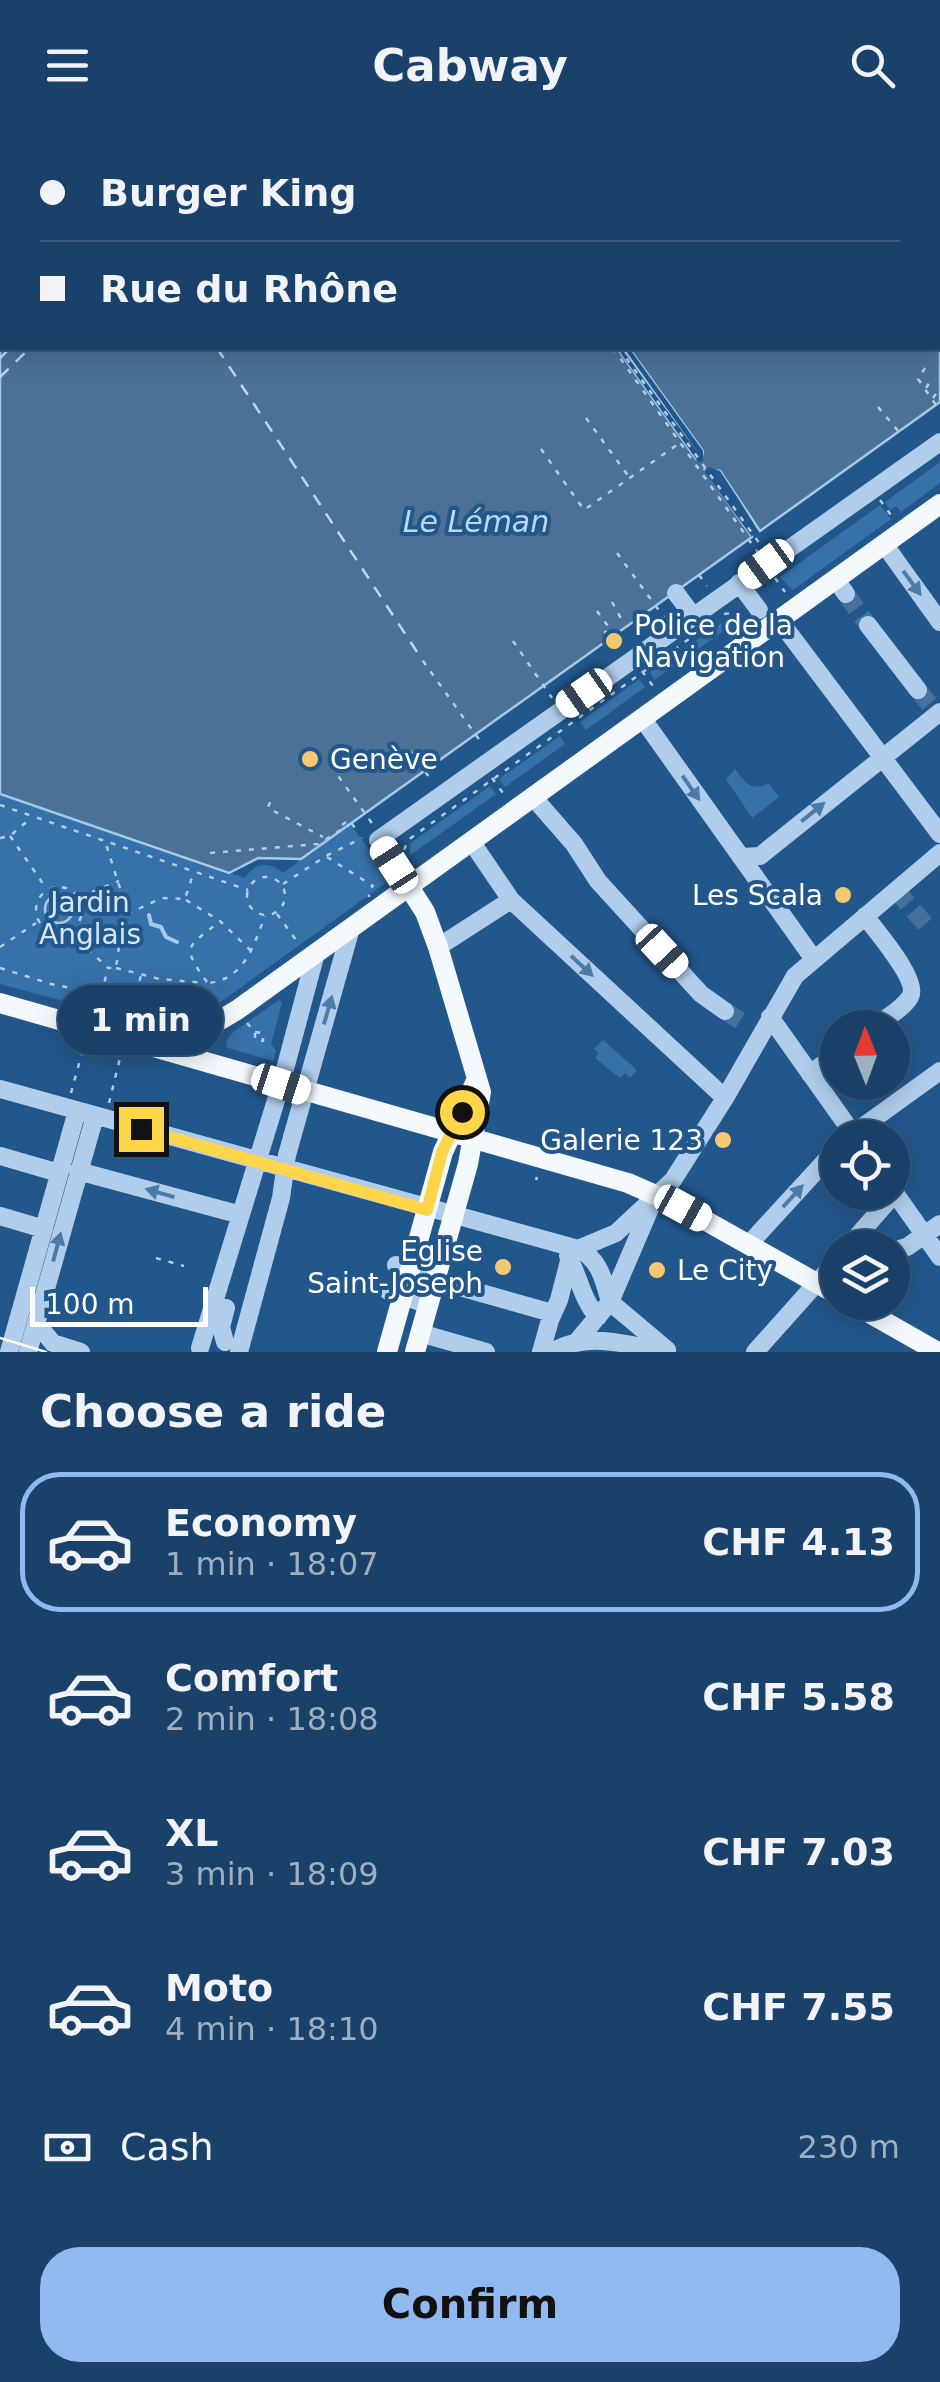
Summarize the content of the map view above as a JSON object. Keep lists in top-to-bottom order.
{
  "water": ["Le Léman"],
  "parks": ["Jardin Anglais"],
  "places": [
    "Police de la Navigation",
    "Genève",
    "Les Scala",
    "Galerie 123",
    "Eglise Saint-Joseph",
    "Le City"
  ],
  "scale_bar": "100 m",
  "north": "top",
  "page": {
    "header": "Cabway",
    "banner": ["Burger King", "Rue du Rhône"],
    "bubble": "1 min",
    "scale": "100 m",
    "heading": "Choose a ride",
    "list": [
      {
        "name": "Economy",
        "note": "1 min · 18:07",
        "value": "CHF 4.13"
      },
      {
        "name": "Comfort",
        "note": "2 min · 18:08",
        "value": "CHF 5.58"
      },
      {
        "name": "XL",
        "note": "3 min · 18:09",
        "value": "CHF 7.03"
      },
      {
        "name": "Moto",
        "note": "4 min · 18:10",
        "value": "CHF 7.55"
      }
    ],
    "pay": ["Cash", "230 m"],
    "buttons": "Confirm"
  }
}
